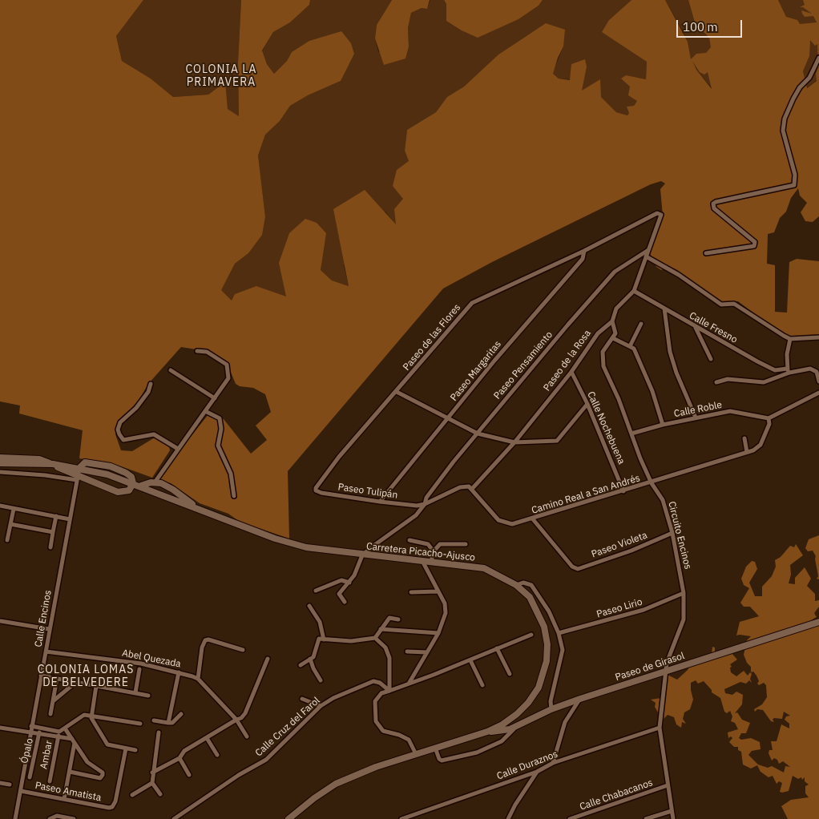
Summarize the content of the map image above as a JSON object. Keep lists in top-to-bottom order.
{
  "streets": {
    "main road": ["Carretera Picacho-Ajusco", "Paseo de Girasol"],
    "street": [
      "Calle Fresno",
      "Paseo de las Flores",
      "Paseo de la Rosa",
      "Paseo Pensamiento",
      "Paseo Margaritas",
      "Calle Roble",
      "Calle Nochebuena",
      "Paseo Tulipán",
      "Camino Real a San Andrés",
      "Circuito Encinos",
      "Paseo Violeta",
      "Paseo Lirio",
      "Calle Encinos",
      "Abel Quezada",
      "Calle Cruz del Farol",
      "Ópalo",
      "Ambar",
      "Calle Duraznos",
      "Paseo Amatista",
      "Calle Chabacanos"
    ]
  },
  "crossings": [
    ["Calle Fresno", "Paseo de la Rosa"],
    ["Paseo de las Flores", "Paseo de la Rosa"],
    ["Paseo de las Flores", "Paseo Margaritas"],
    ["Paseo de las Flores", "Paseo Tulipán"],
    ["Paseo de la Rosa", "Paseo Pensamiento"],
    ["Paseo de la Rosa", "Calle Nochebuena"],
    ["Paseo de la Rosa", "Camino Real a San Andrés"],
    ["Paseo Pensamiento", "Paseo Tulipán"],
    ["Paseo Margaritas", "Paseo Tulipán"],
    ["Calle Roble", "Camino Real a San Andrés"],
    ["Calle Roble", "Circuito Encinos"],
    ["Calle Nochebuena", "Camino Real a San Andrés"],
    ["Camino Real a San Andrés", "Circuito Encinos"],
    ["Camino Real a San Andrés", "Paseo Violeta"],
    ["Circuito Encinos", "Paseo Violeta"],
    ["Circuito Encinos", "Paseo Lirio"],
    ["Circuito Encinos", "Paseo de Girasol"],
    ["Circuito Encinos", "Calle Duraznos"],
    ["Circuito Encinos", "Calle Chabacanos"],
    ["Carretera Picacho-Ajusco", "Paseo de Girasol"],
    ["Calle Encinos", "Abel Quezada"],
    ["Calle Encinos", "Paseo Amatista"]
  ],
  "districts": ["COLONIA LA PRIMAVERA", "COLONIA LOMAS DE BELVEDERE"],
  "scale_bar": "100 m"
}
